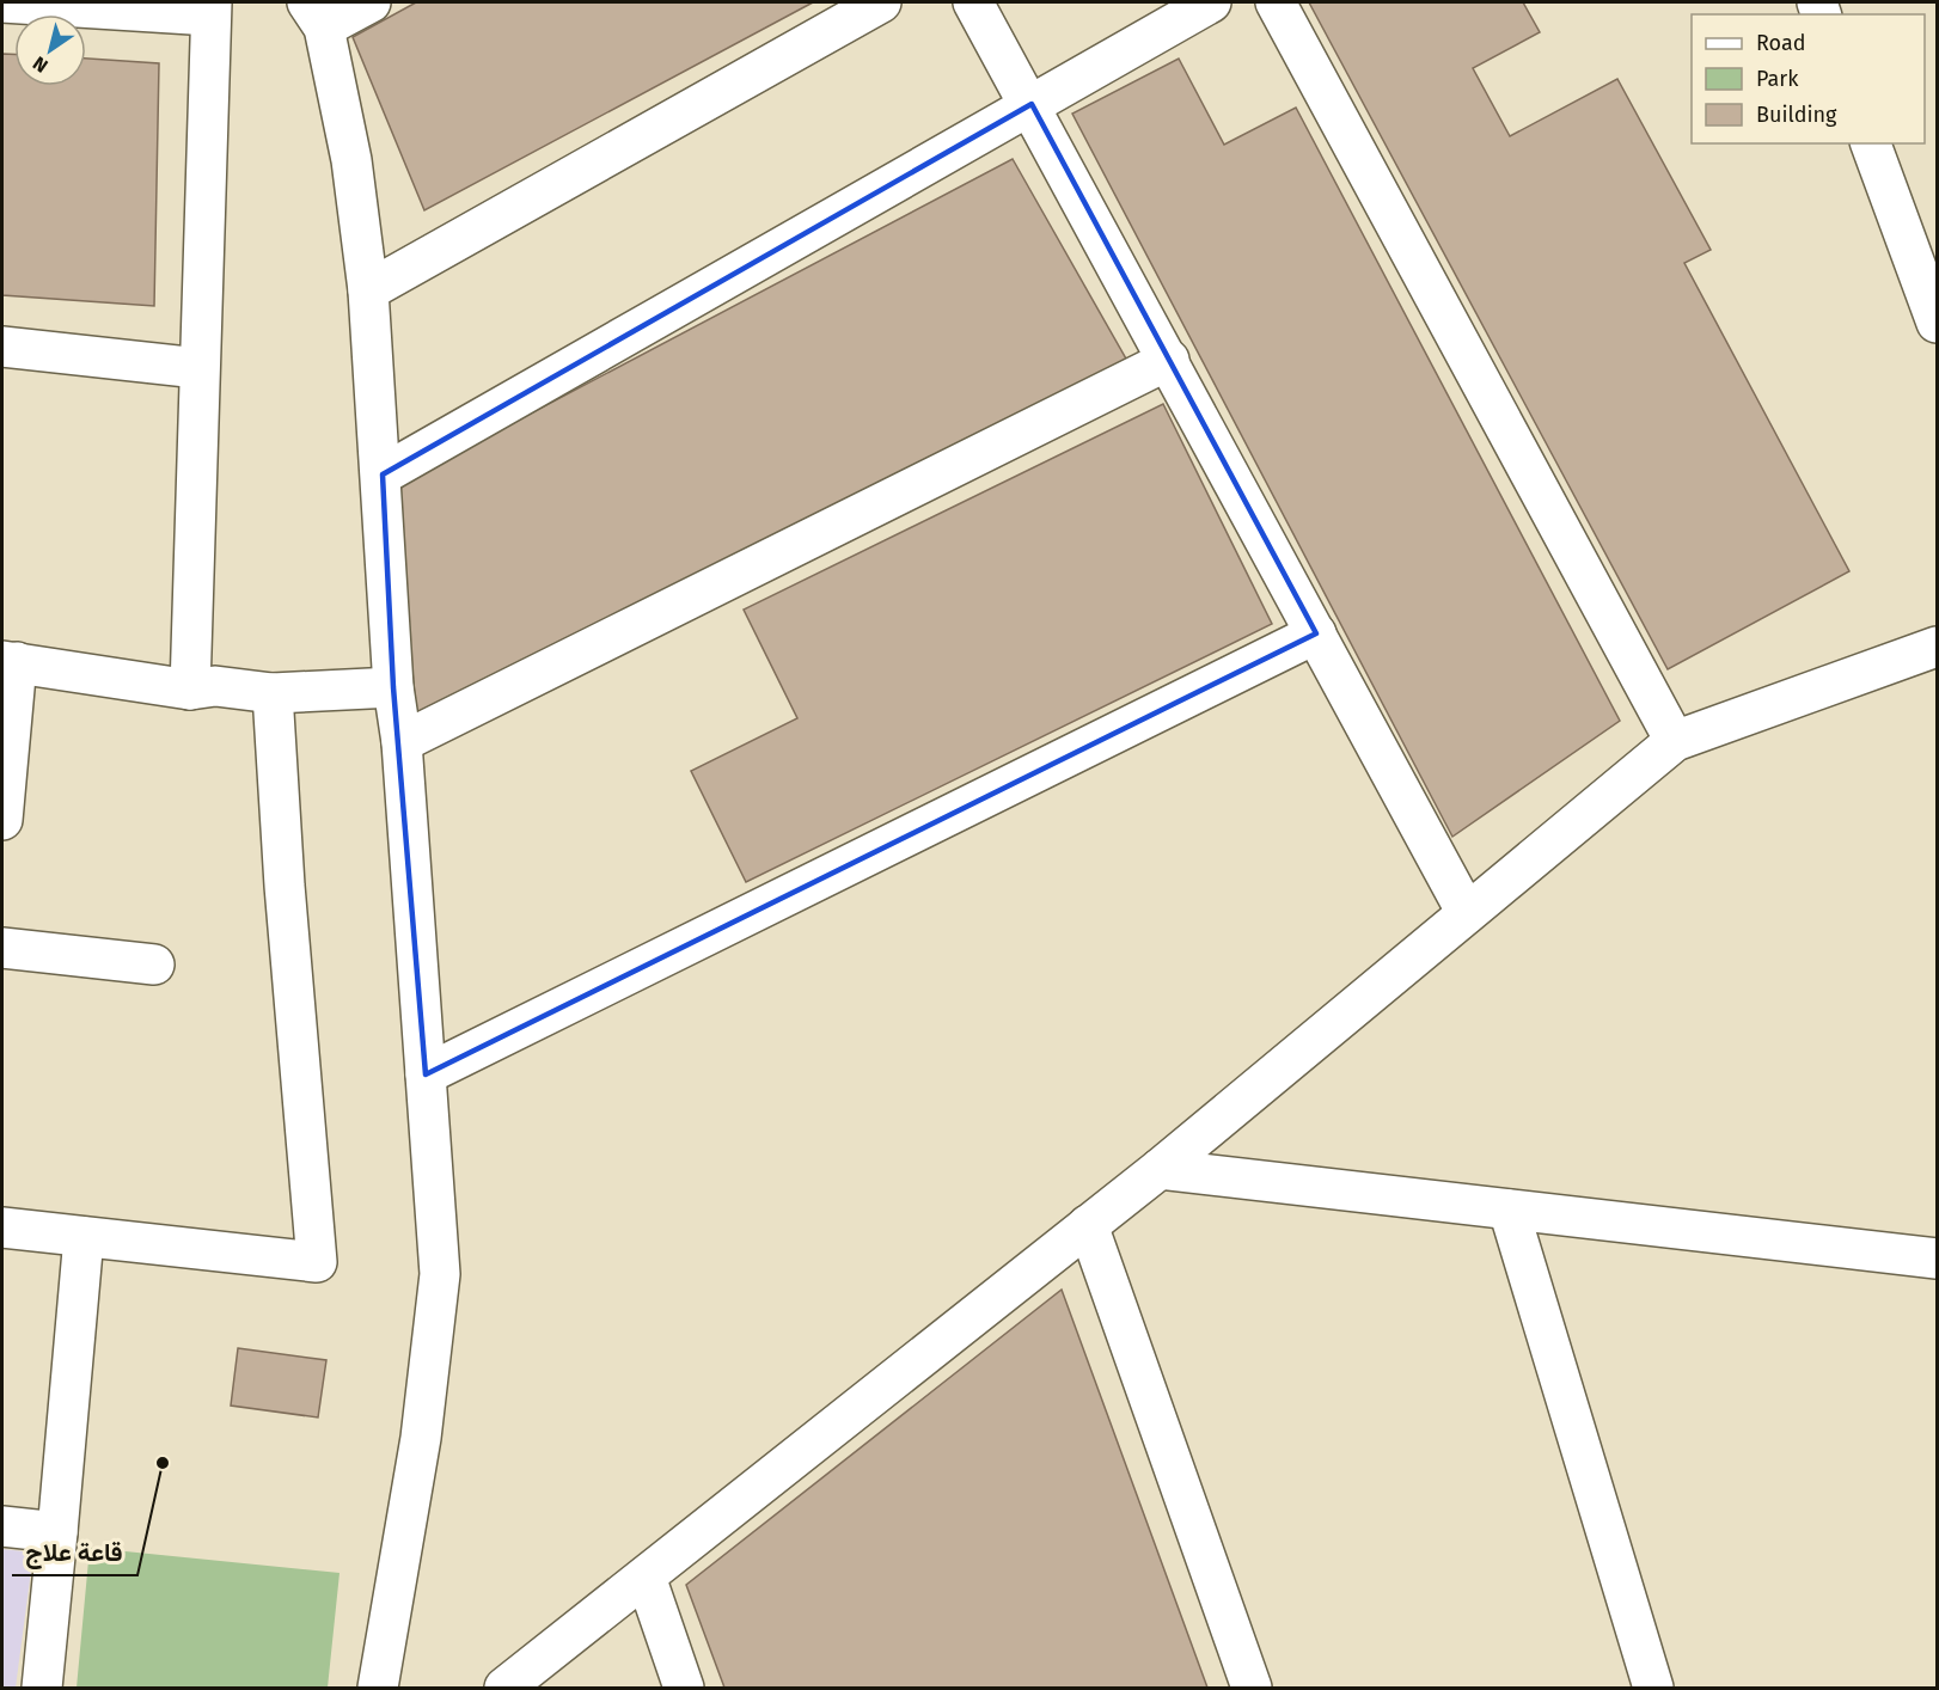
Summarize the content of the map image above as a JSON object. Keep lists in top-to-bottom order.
{
  "places": ["قاعة علاج"],
  "legend": ["Road", "Park", "Building"],
  "north": "bottom left"
}
